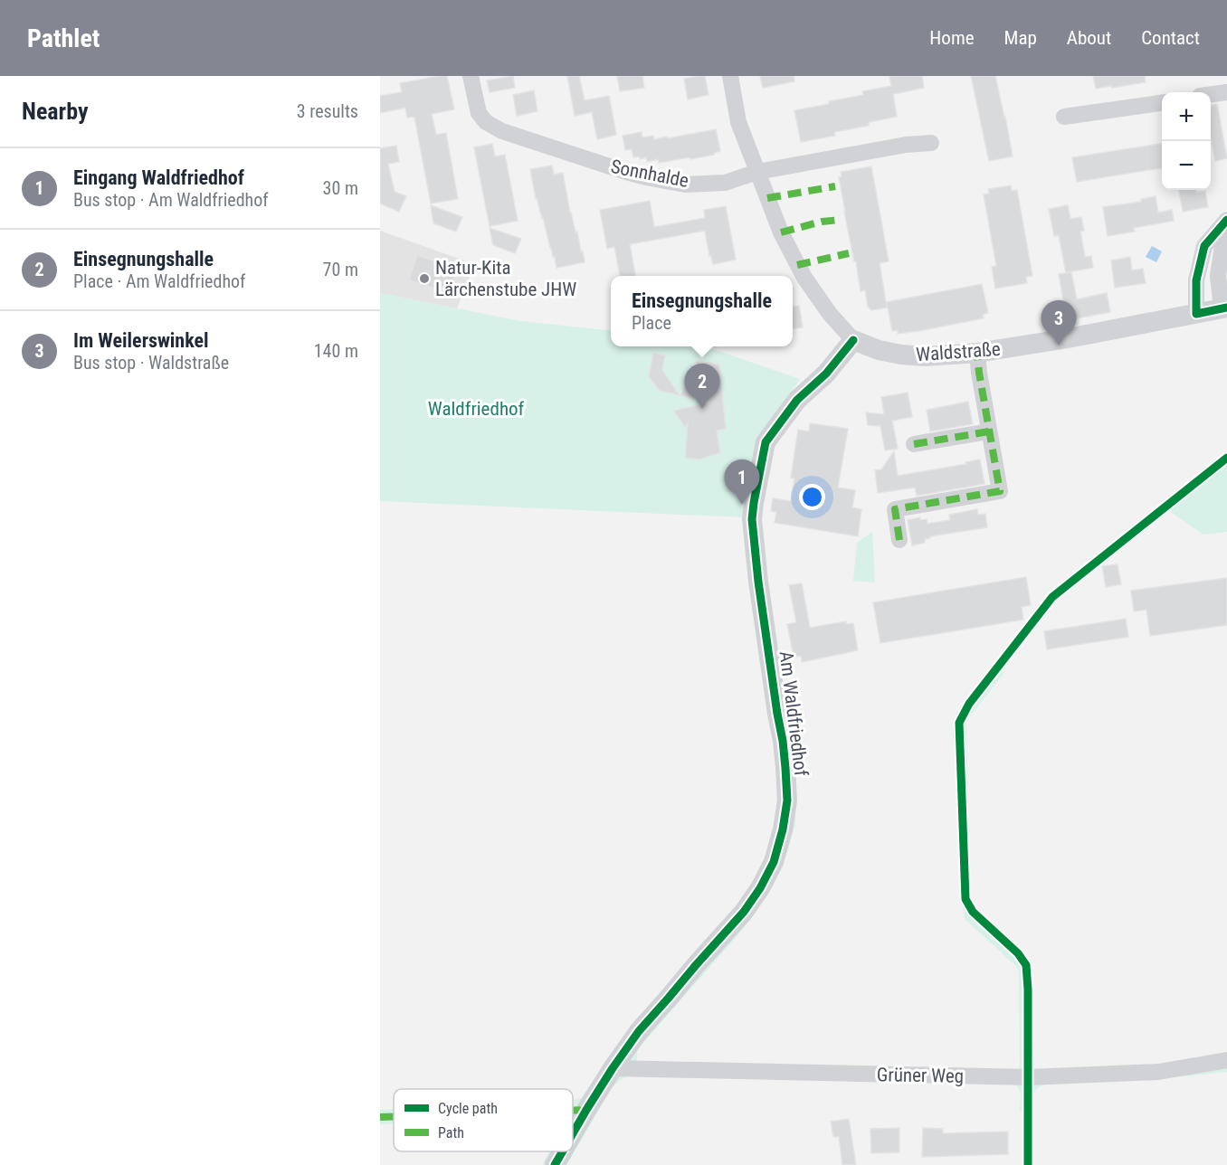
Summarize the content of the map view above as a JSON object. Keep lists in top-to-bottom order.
{
  "streets": {
    "street": [
      "Sonnhalde",
      "Waldstraße",
      "Am Waldfriedhof",
      "Grüner Weg"
    ]
  },
  "crossings": [
    ["Sonnhalde", "Waldstraße"],
    ["Waldstraße", "Am Waldfriedhof"],
    ["Am Waldfriedhof", "Grüner Weg"]
  ],
  "parks": ["Waldfriedhof"],
  "places": ["Natur-Kita Lärchenstube JHW"],
  "legend": ["Cycle path", "Path"],
  "page": {
    "header": "Pathlet",
    "nav": [
      "Home",
      "Map",
      "About",
      "Contact"
    ],
    "heading": ["Nearby", "3 results"],
    "map_buttons": ["+", "−"],
    "list": [
      {
        "mark": "1",
        "name": "Eingang Waldfriedhof",
        "note": "Bus stop · Am Waldfriedhof",
        "value": "30 m"
      },
      {
        "mark": "2",
        "name": "Einsegnungshalle",
        "note": "Place · Am Waldfriedhof",
        "value": "70 m"
      },
      {
        "mark": "3",
        "name": "Im Weilerswinkel",
        "note": "Bus stop · Waldstraße",
        "value": "140 m"
      }
    ],
    "popup": ["Einsegnungshalle", "Place"],
    "pins": ["3", "2", "1"]
  }
}
